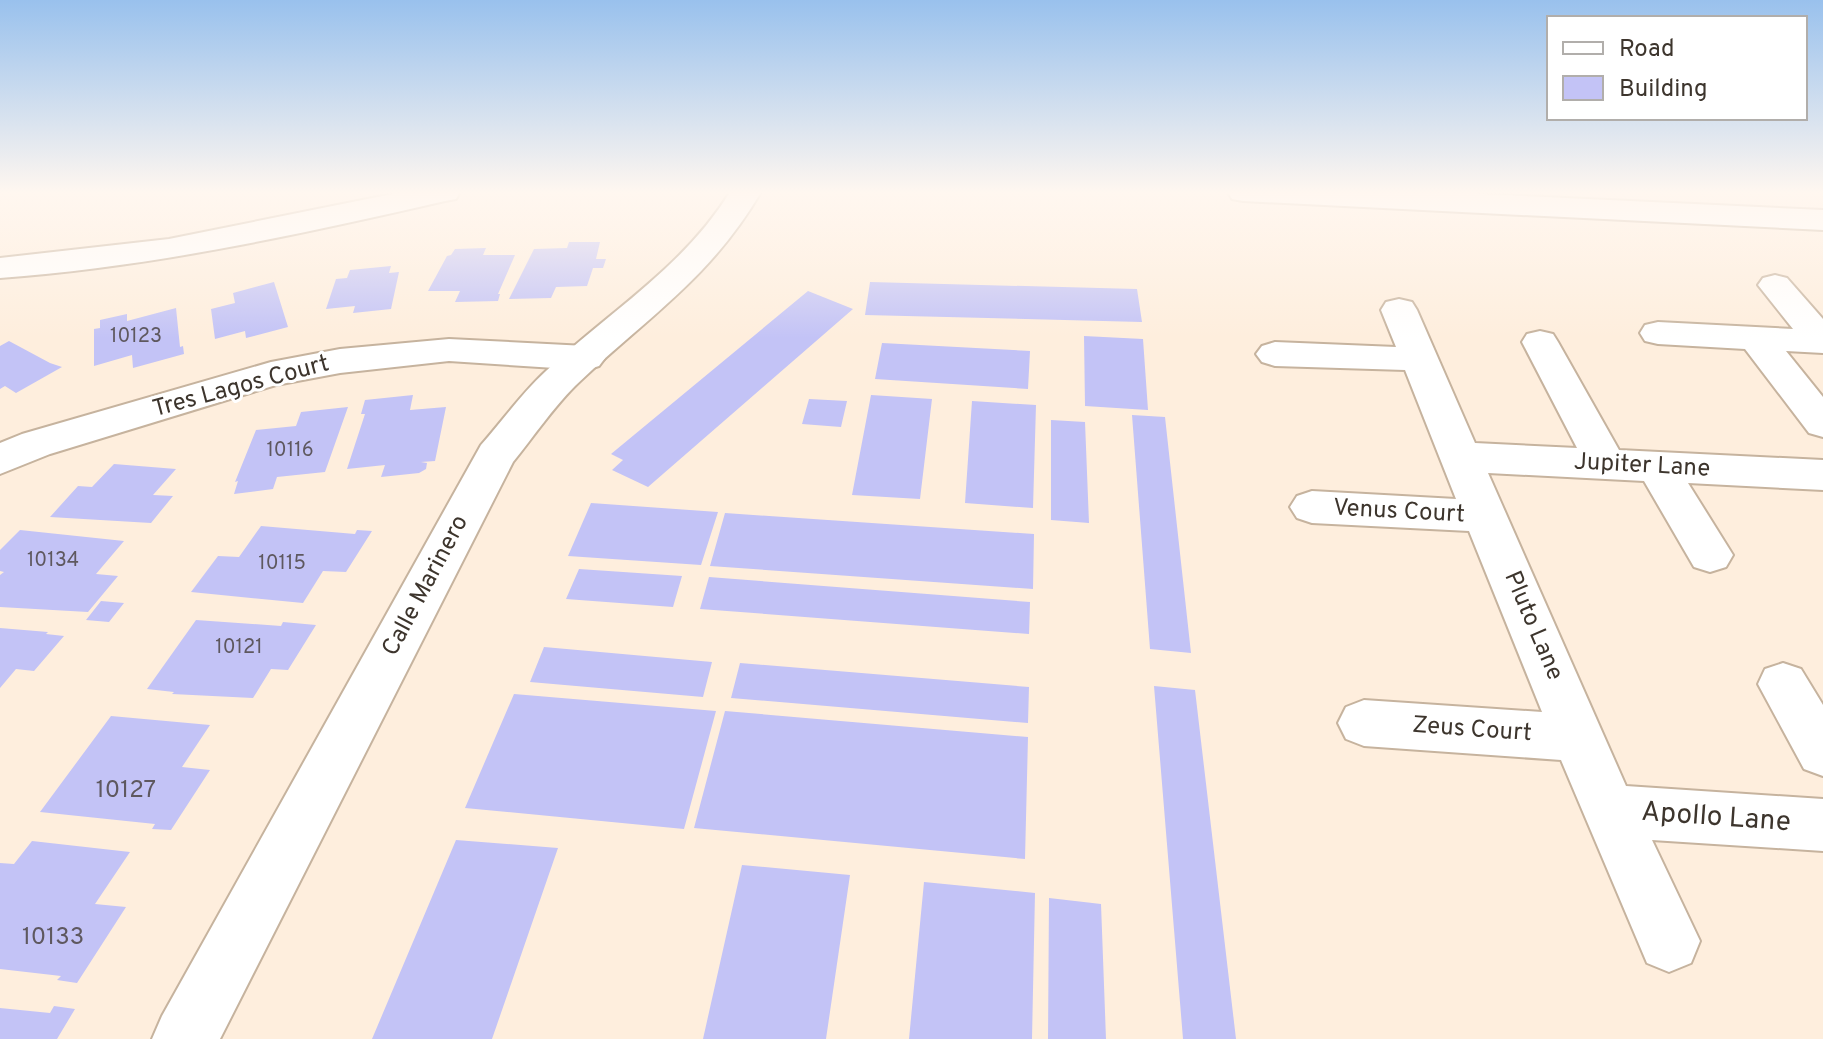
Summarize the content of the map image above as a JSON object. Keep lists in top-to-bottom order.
{
  "streets": {
    "street": [
      "Tres Lagos Court",
      "Jupiter Lane",
      "Venus Court",
      "Calle Marinero",
      "Pluto Lane",
      "Zeus Court",
      "Apollo Lane"
    ]
  },
  "crossings": [
    ["Tres Lagos Court", "Calle Marinero"],
    ["Jupiter Lane", "Pluto Lane"],
    ["Venus Court", "Pluto Lane"],
    ["Pluto Lane", "Zeus Court"],
    ["Pluto Lane", "Apollo Lane"]
  ],
  "house_numbers": [
    "10123",
    "10116",
    "10134",
    "10115",
    "10121",
    "10127",
    "10133"
  ],
  "legend": ["Road", "Building"]
}
